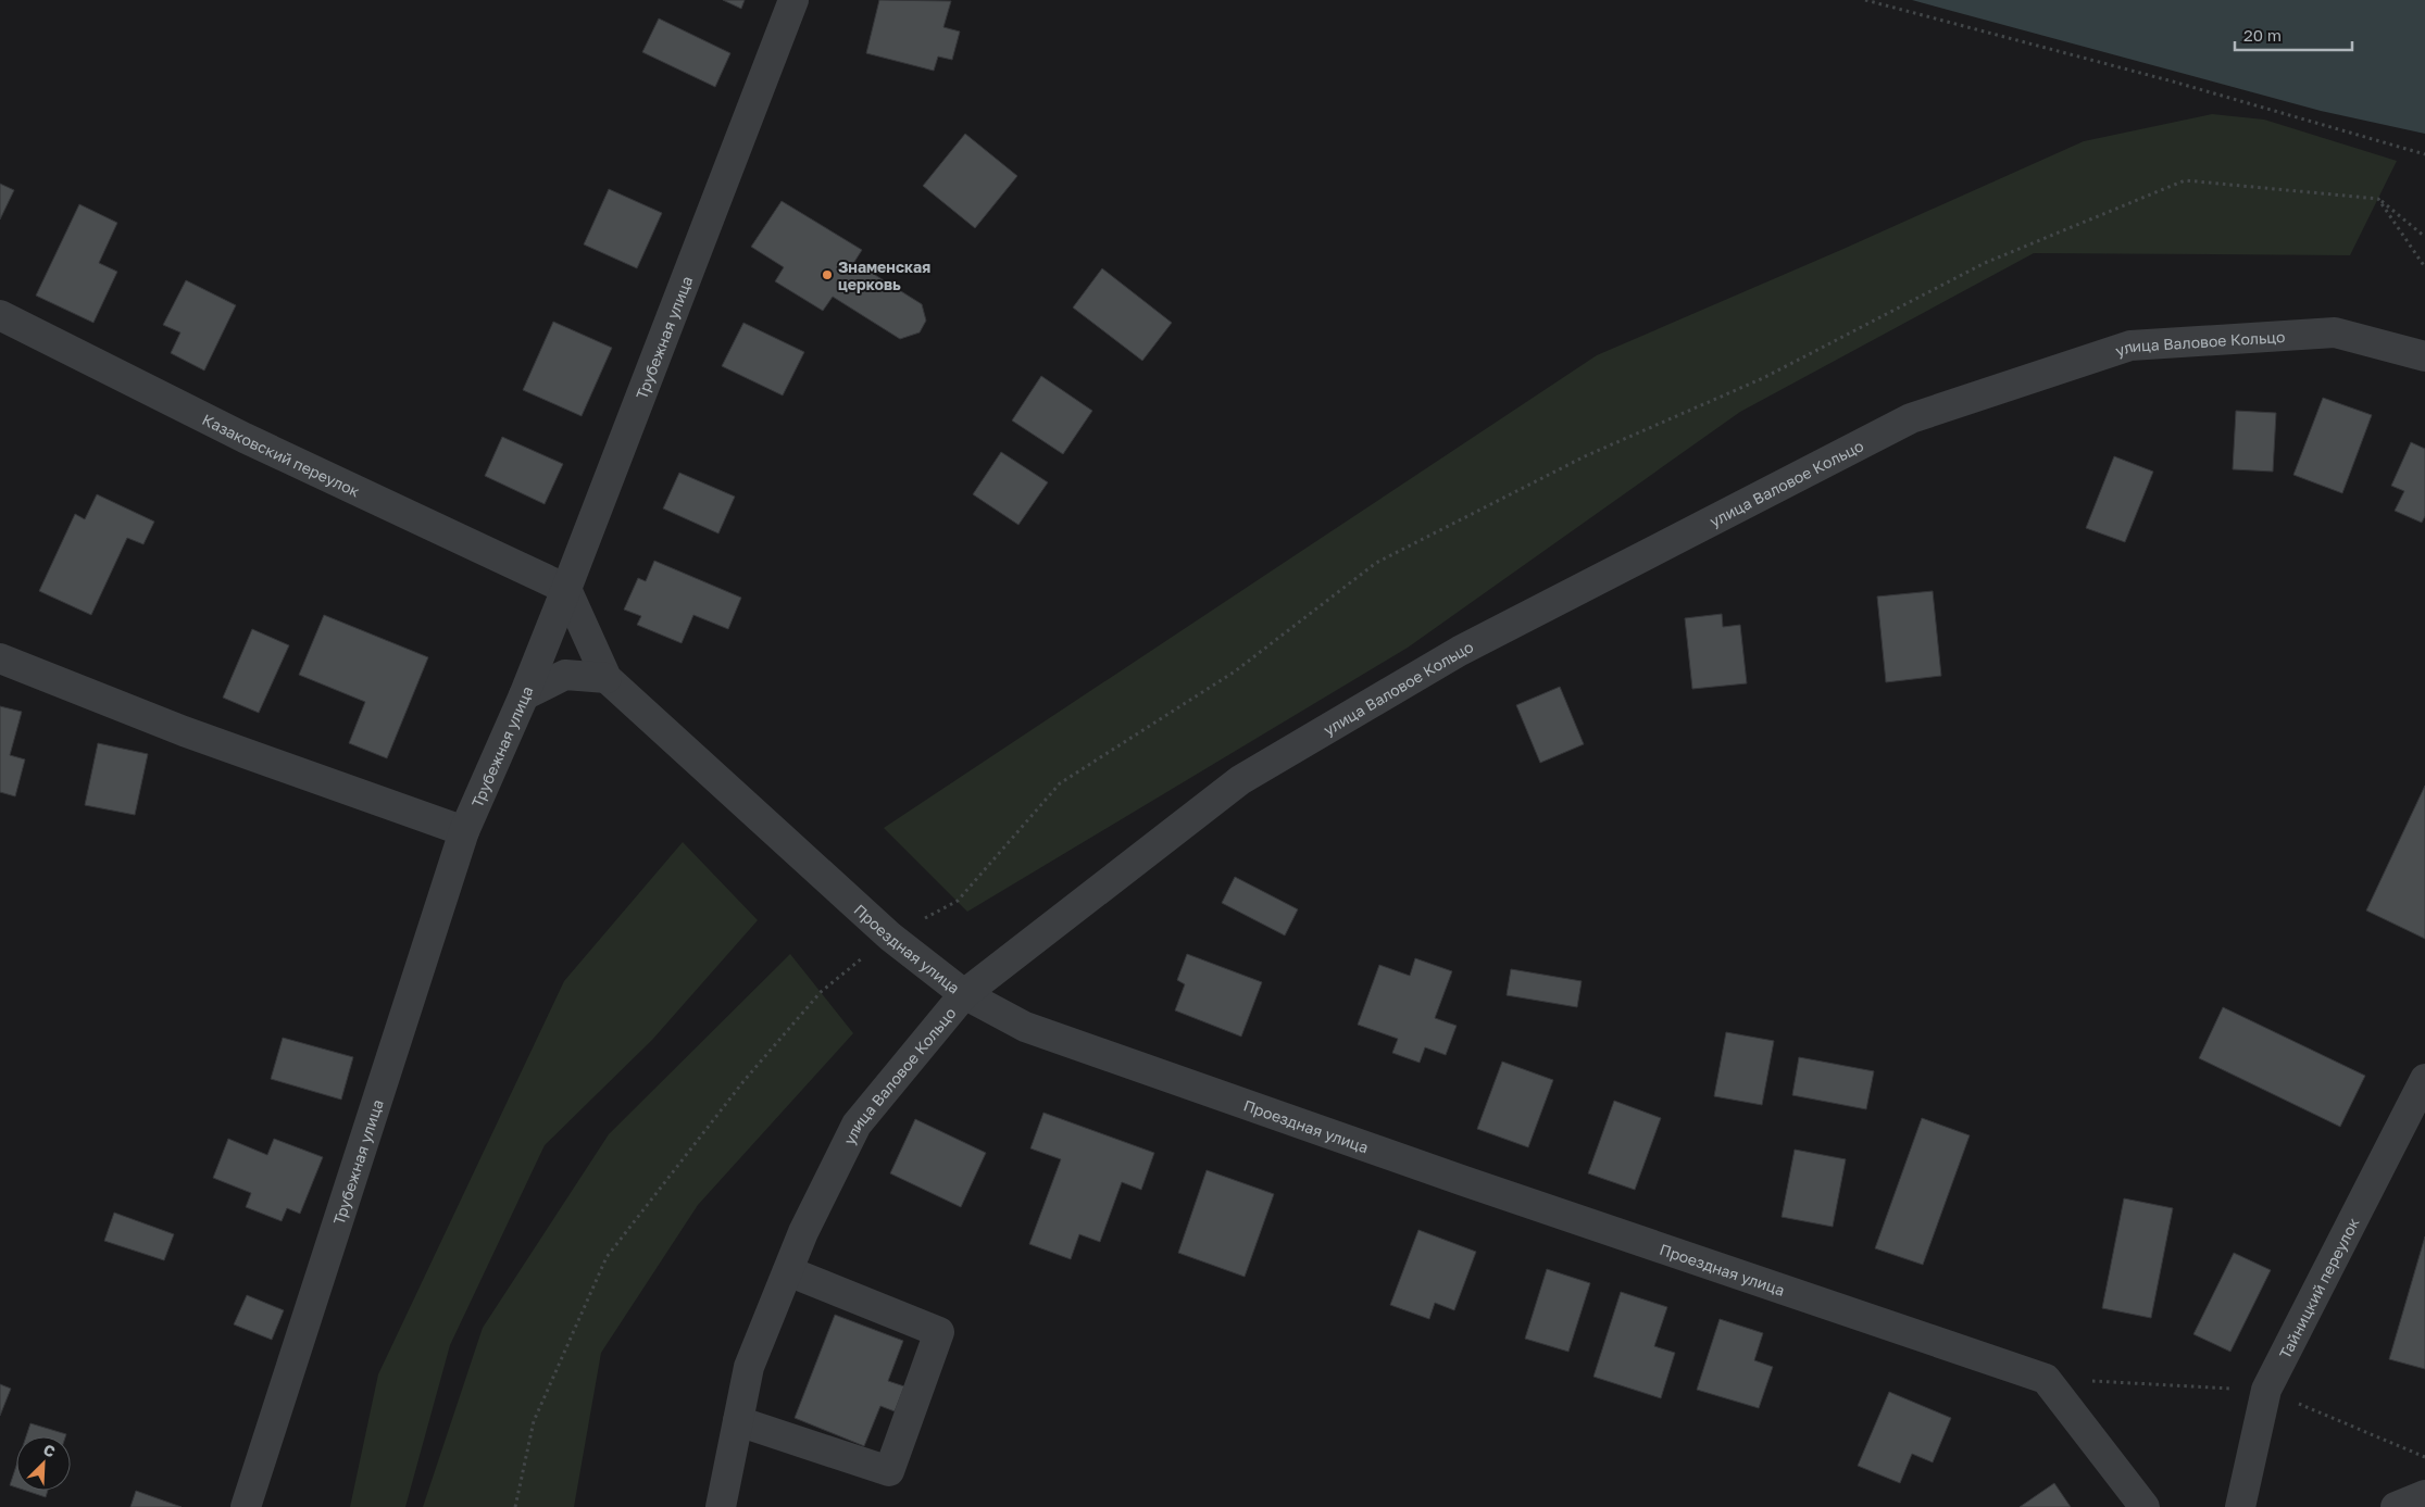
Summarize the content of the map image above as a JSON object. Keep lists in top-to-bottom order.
{
  "streets": {
    "street": [
      "Трубежная улица",
      "улица Валовое Кольцо",
      "Казаковский переулок",
      "Проездная улица",
      "Тайницкий переулок"
    ]
  },
  "crossings": [
    ["Трубежная улица", "Казаковский переулок"],
    ["Трубежная улица", "Проездная улица"],
    ["улица Валовое Кольцо", "Проездная улица"],
    ["Казаковский переулок", "Проездная улица"]
  ],
  "places": ["Знаменская церковь"],
  "scale_bar": "20 m",
  "north": "top right"
}
